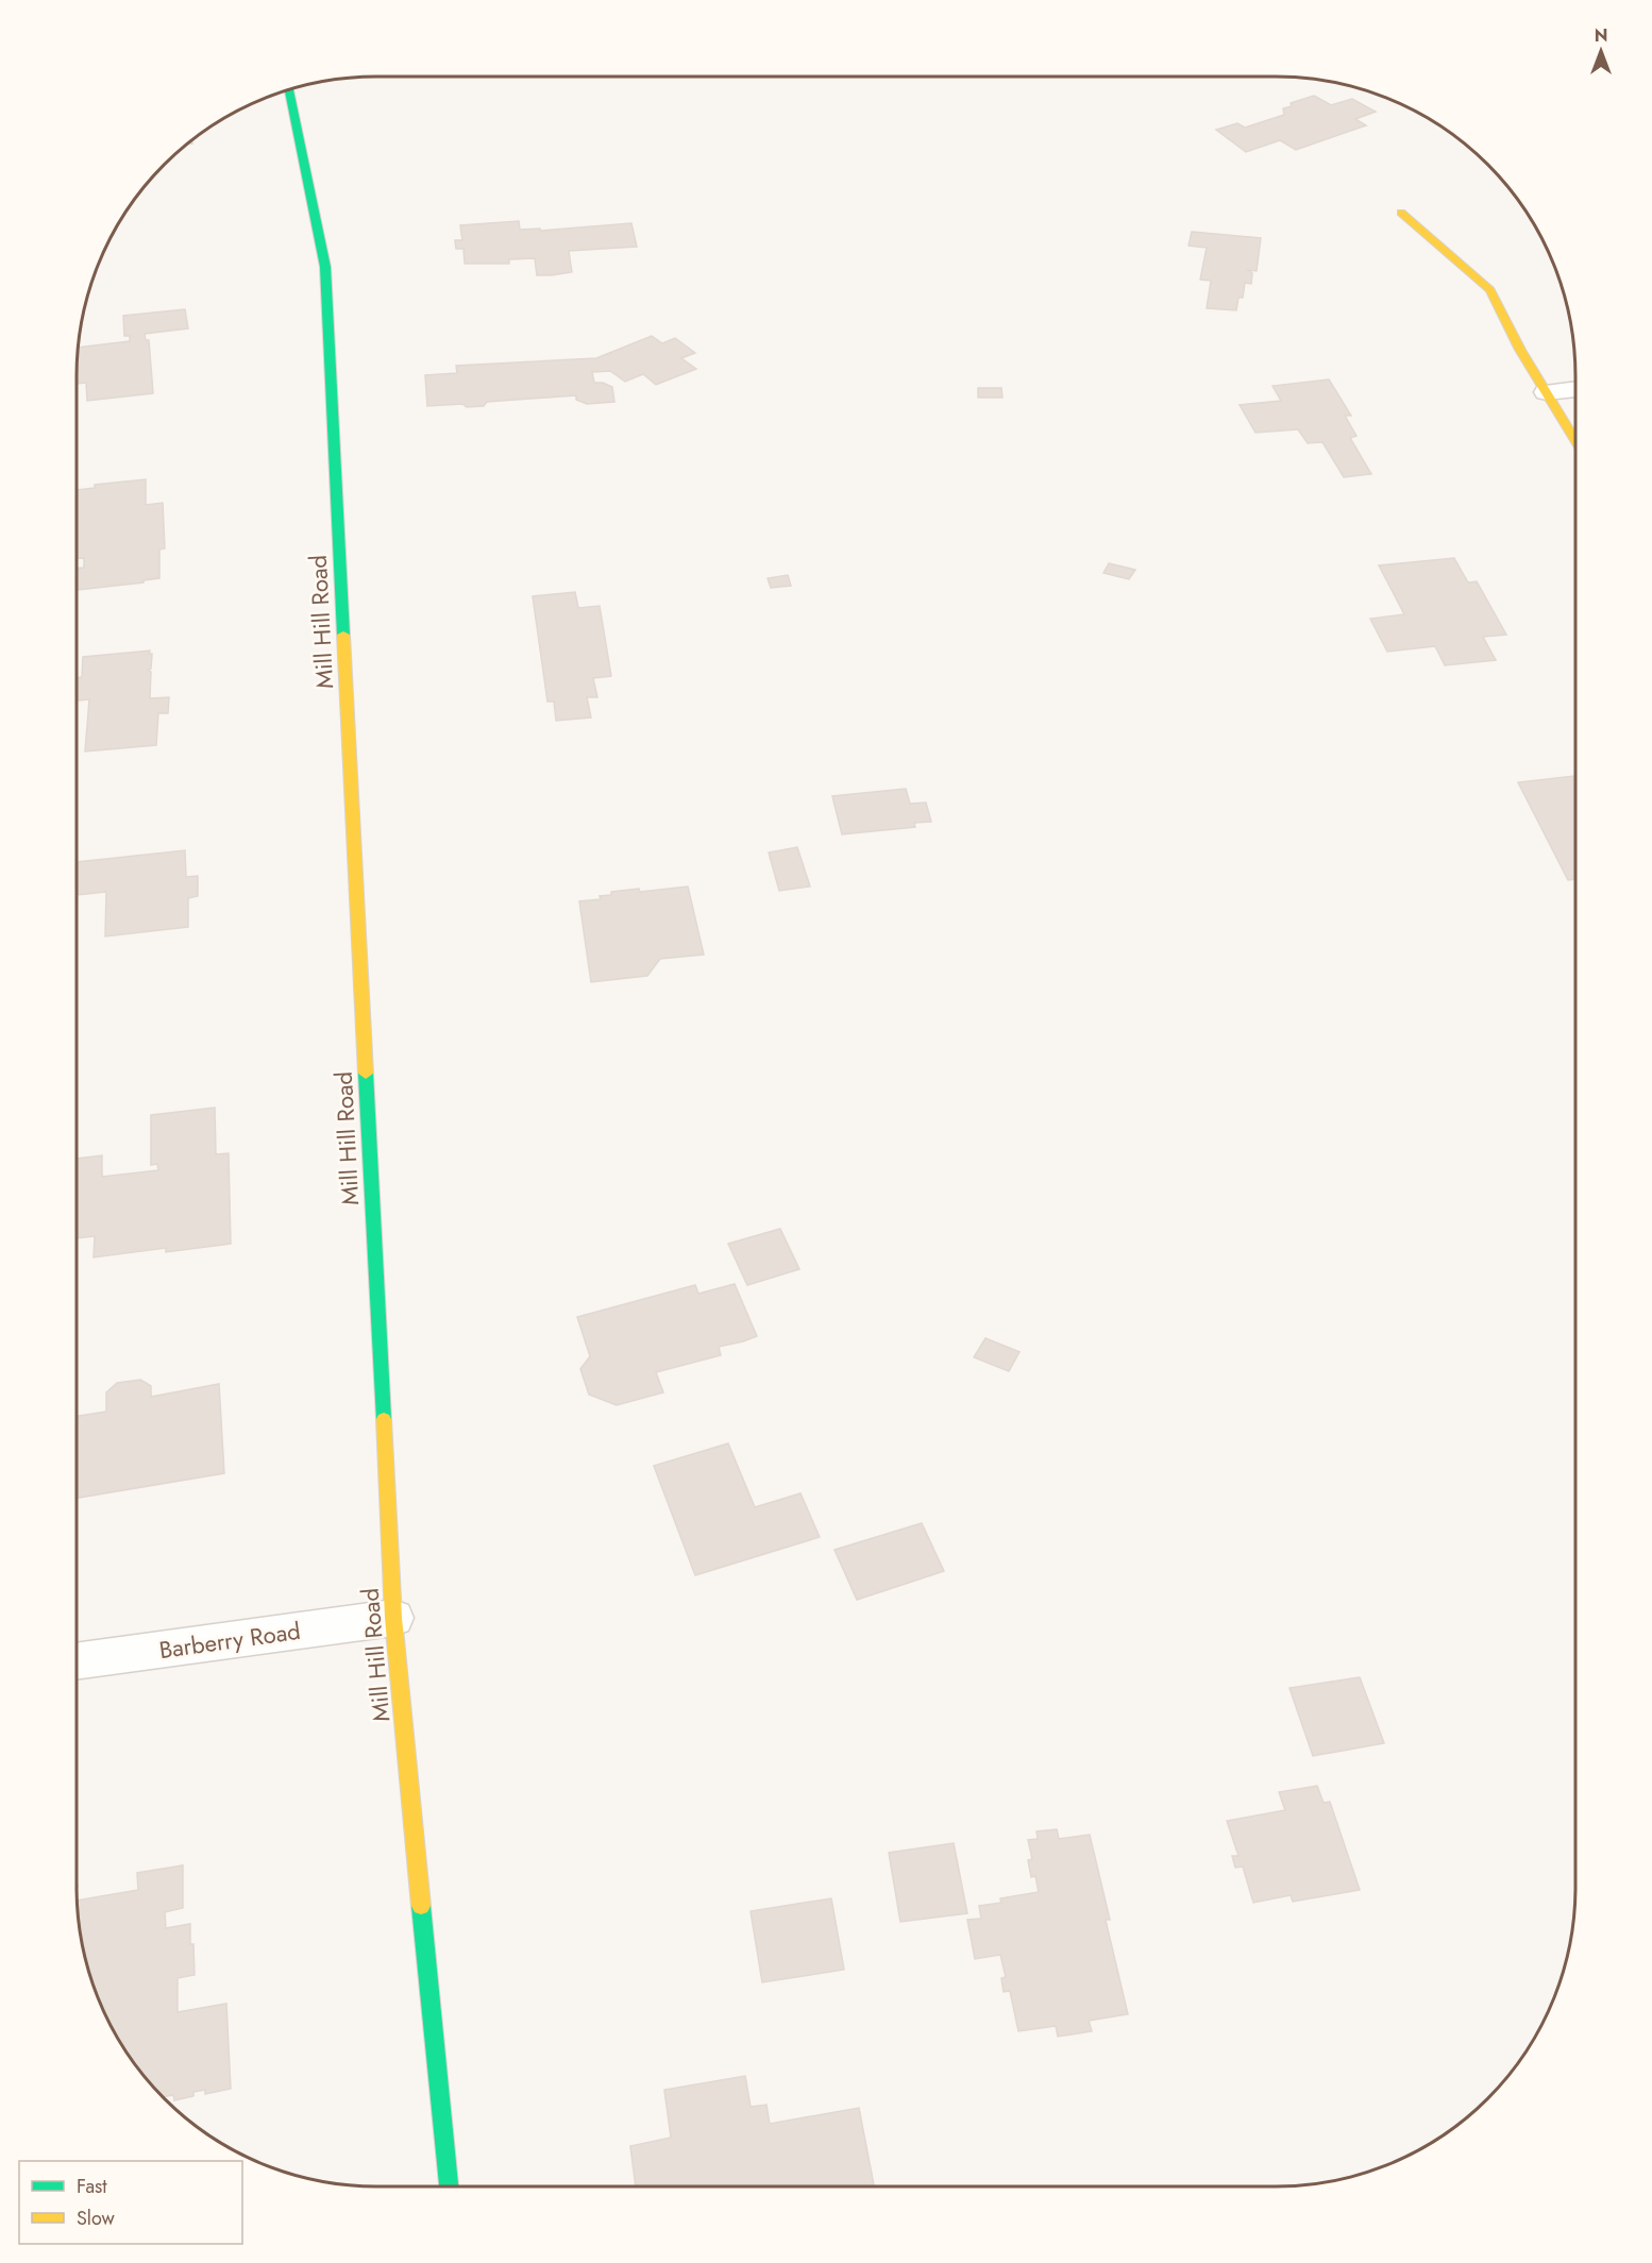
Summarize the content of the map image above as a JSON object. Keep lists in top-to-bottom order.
{
  "streets": {
    "street": ["Mill Hill Road", "Barberry Road"]
  },
  "crossings": [
    ["Mill Hill Road", "Barberry Road"]
  ],
  "legend": ["Fast", "Slow"],
  "north": "top"
}
